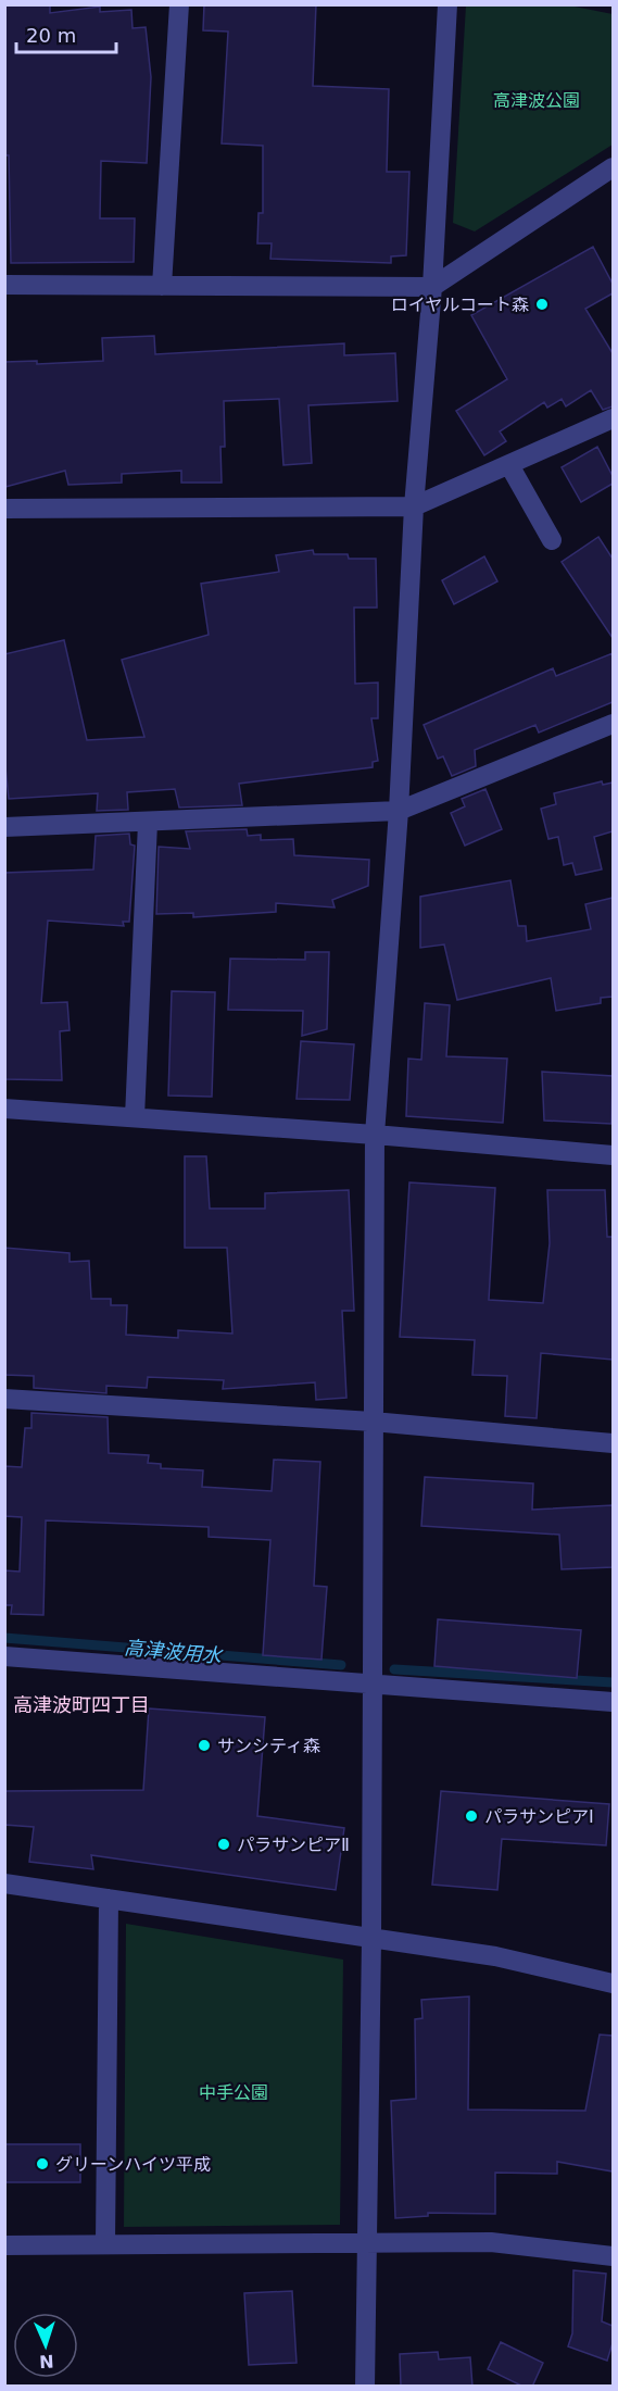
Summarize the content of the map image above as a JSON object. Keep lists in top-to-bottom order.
{
  "districts": ["高津波町四丁目"],
  "water": ["高津波用水"],
  "parks": ["高津波公園", "中手公園"],
  "places": [
    "ロイヤルコート森",
    "サンシティ森",
    "パラサンピアⅠ",
    "パラサンピアⅡ",
    "グリーンハイツ平成"
  ],
  "scale_bar": "20 m",
  "north": "bottom"
}
